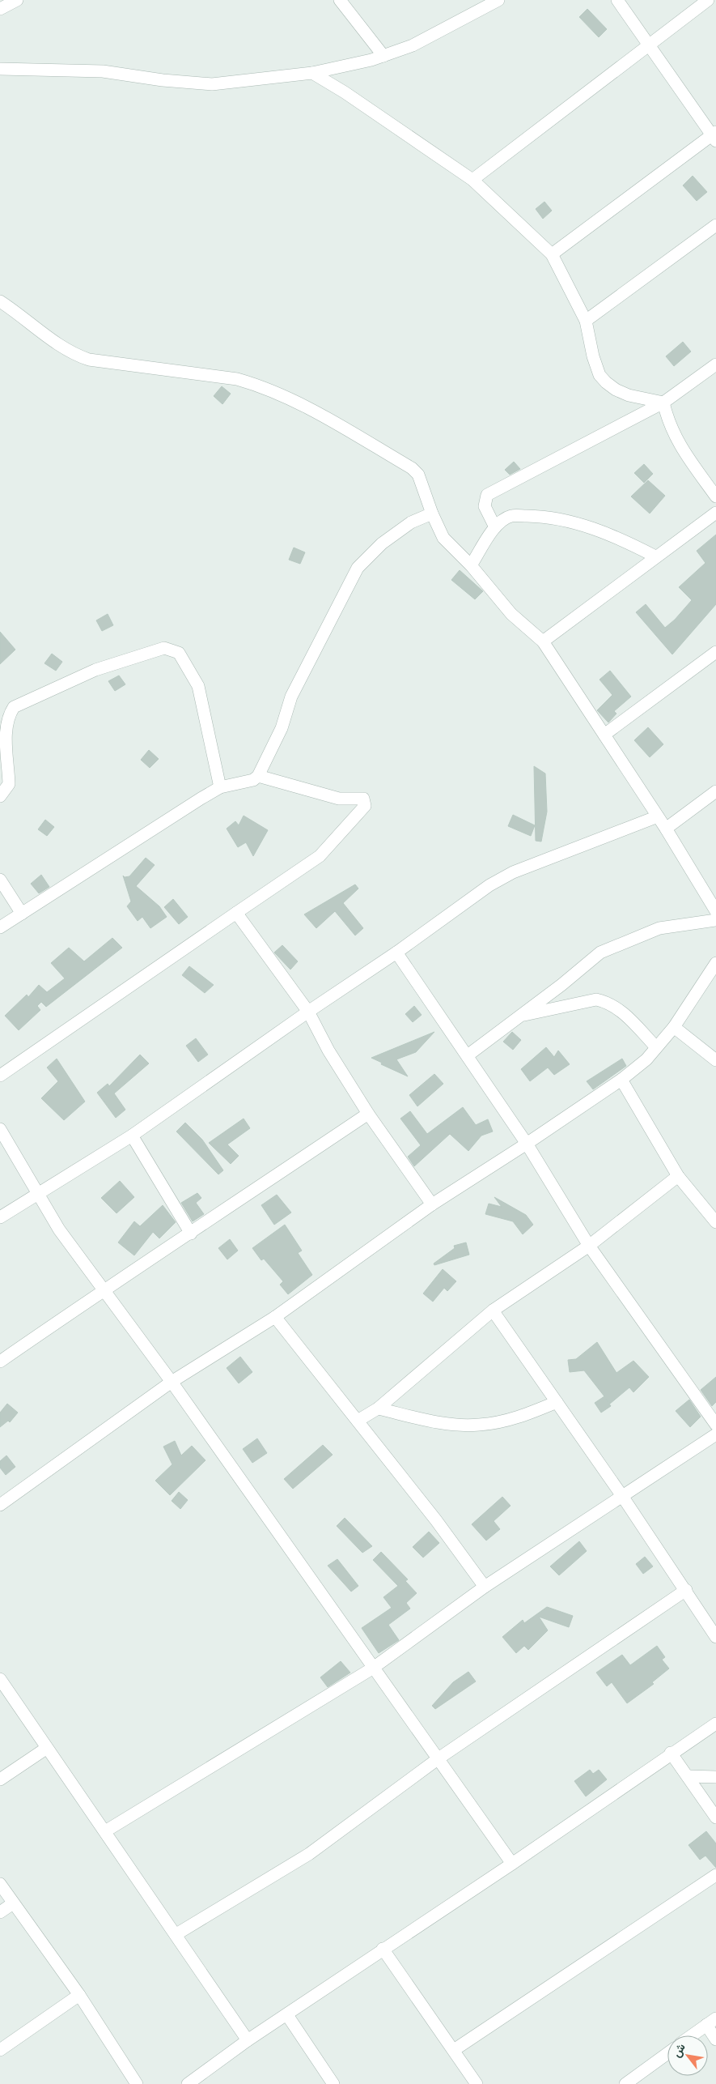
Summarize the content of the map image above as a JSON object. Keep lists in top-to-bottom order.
{
  "north": "top left"
}
